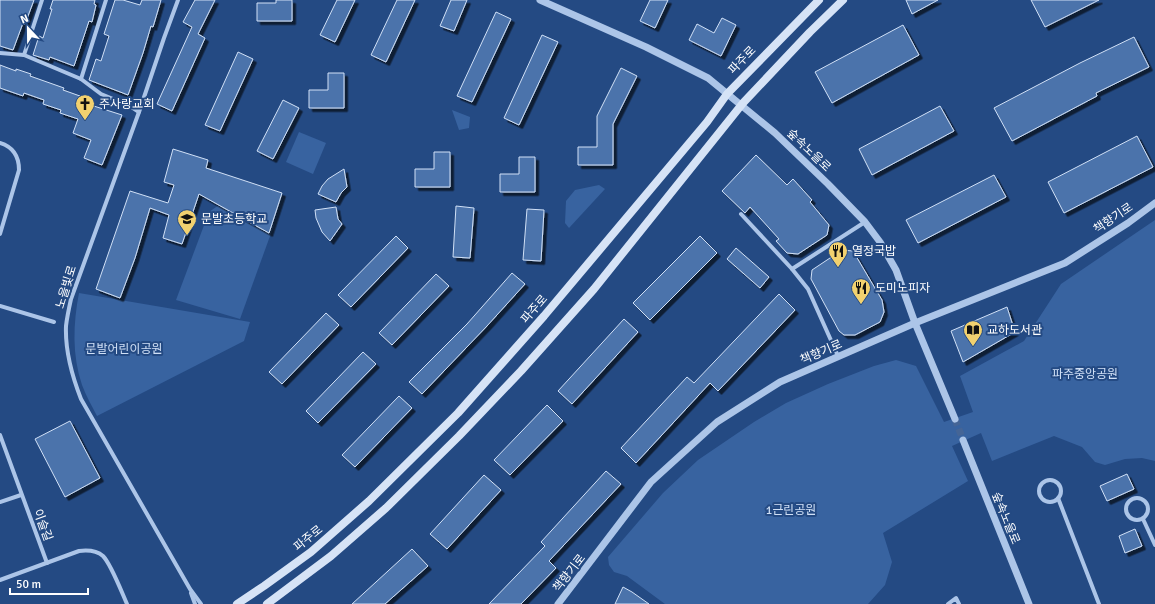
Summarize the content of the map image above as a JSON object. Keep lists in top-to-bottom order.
{
  "streets": {
    "main road": ["파주로"],
    "street": [
      "숲속노을로",
      "책향기로",
      "노을빛로",
      "이슬길"
    ]
  },
  "crossings": [
    ["파주로", "숲속노을로"],
    ["숲속노을로", "책향기로"]
  ],
  "parks": ["문발어린이공원", "파주중앙공원", "1근린공원"],
  "places": {
    "church": ["주사랑교회"],
    "school or university": ["문발초등학교"],
    "restaurant": ["열정국밥", "도미노피자"],
    "library": ["교하도서관"]
  },
  "scale_bar": "50 m",
  "north": "top"
}
